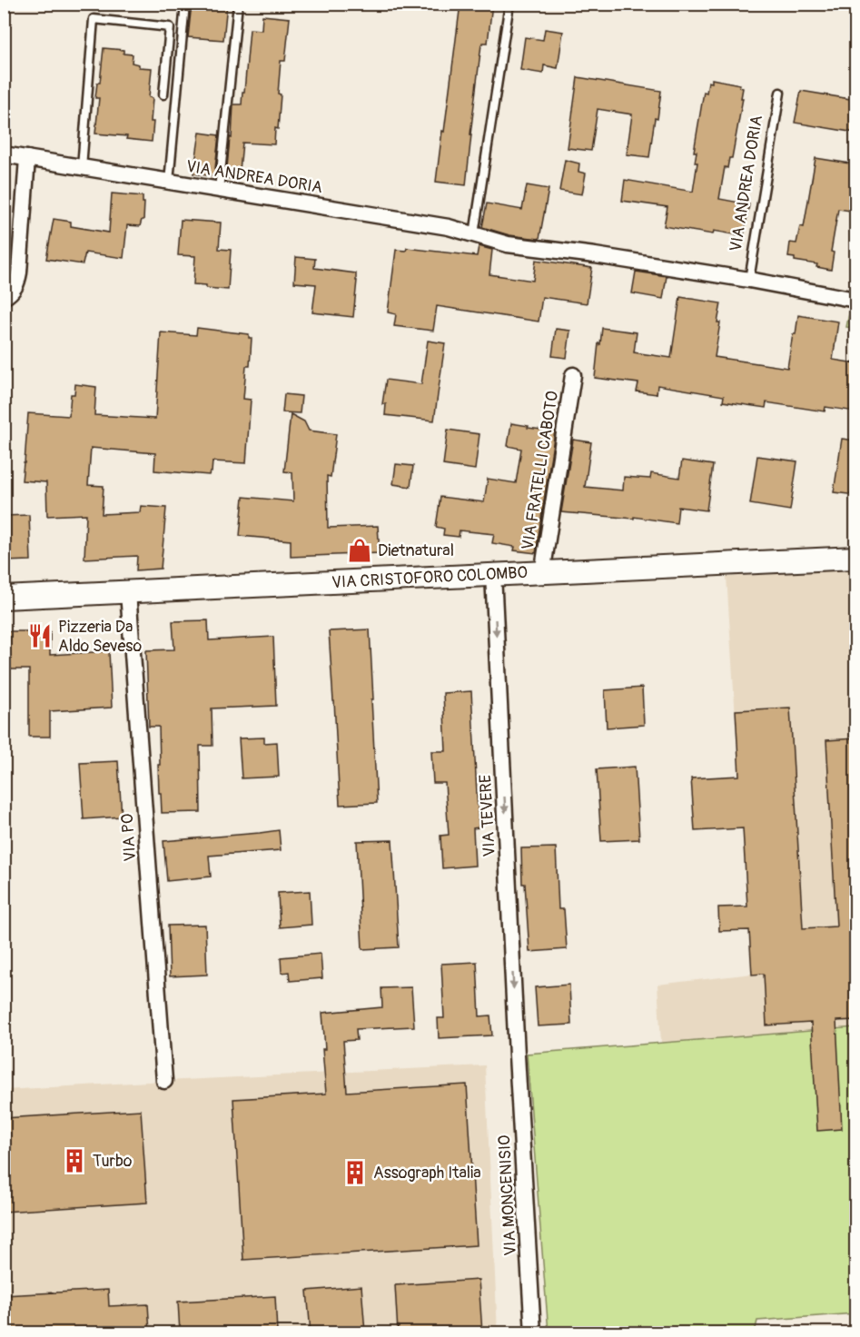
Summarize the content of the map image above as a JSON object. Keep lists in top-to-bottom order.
{
  "streets": {
    "street": [
      "VIA ANDREA DORIA",
      "VIA FRATELLI CABOTO",
      "VIA CRISTOFORO COLOMBO",
      "VIA TEVERE",
      "VIA PO",
      "VIA MONCENISIO"
    ]
  },
  "crossings": [
    ["VIA FRATELLI CABOTO", "VIA CRISTOFORO COLOMBO"],
    ["VIA CRISTOFORO COLOMBO", "VIA TEVERE"],
    ["VIA CRISTOFORO COLOMBO", "VIA PO"],
    ["VIA TEVERE", "VIA MONCENISIO"]
  ],
  "one_way": ["VIA TEVERE"],
  "places": {
    "shop": ["Dietnatural"],
    "restaurant": ["Pizzeria Da Aldo Seveso"],
    "building": ["Turbo", "Assograph Italia"]
  }
}
